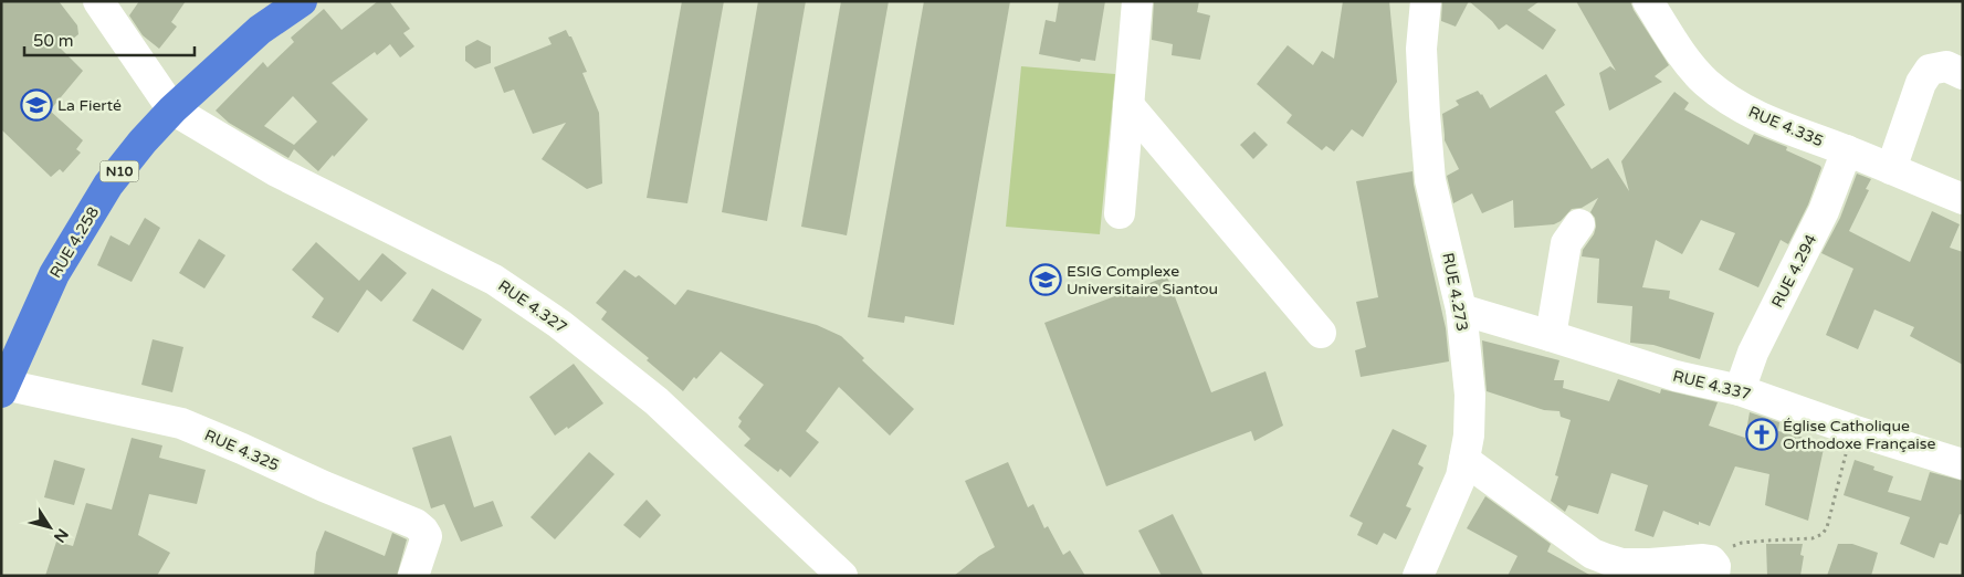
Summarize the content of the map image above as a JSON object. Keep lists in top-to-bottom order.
{
  "streets": {
    "highway": ["N10", "RUE 4.258"],
    "street": [
      "RUE 4.335",
      "RUE 4.294",
      "RUE 4.273",
      "RUE 4.327",
      "RUE 4.337",
      "RUE 4.325"
    ]
  },
  "crossings": [
    ["RUE 4.335", "RUE 4.294"],
    ["RUE 4.258", "RUE 4.327"],
    ["RUE 4.258", "RUE 4.325"],
    ["RUE 4.294", "RUE 4.337"],
    ["RUE 4.273", "RUE 4.337"]
  ],
  "places": {
    "school or university": ["La Fierté", "ESIG Complexe Universitaire Siantou"],
    "church": ["Église Catholique Orthodoxe Française"]
  },
  "scale_bar": "50 m",
  "north": "bottom right"
}
